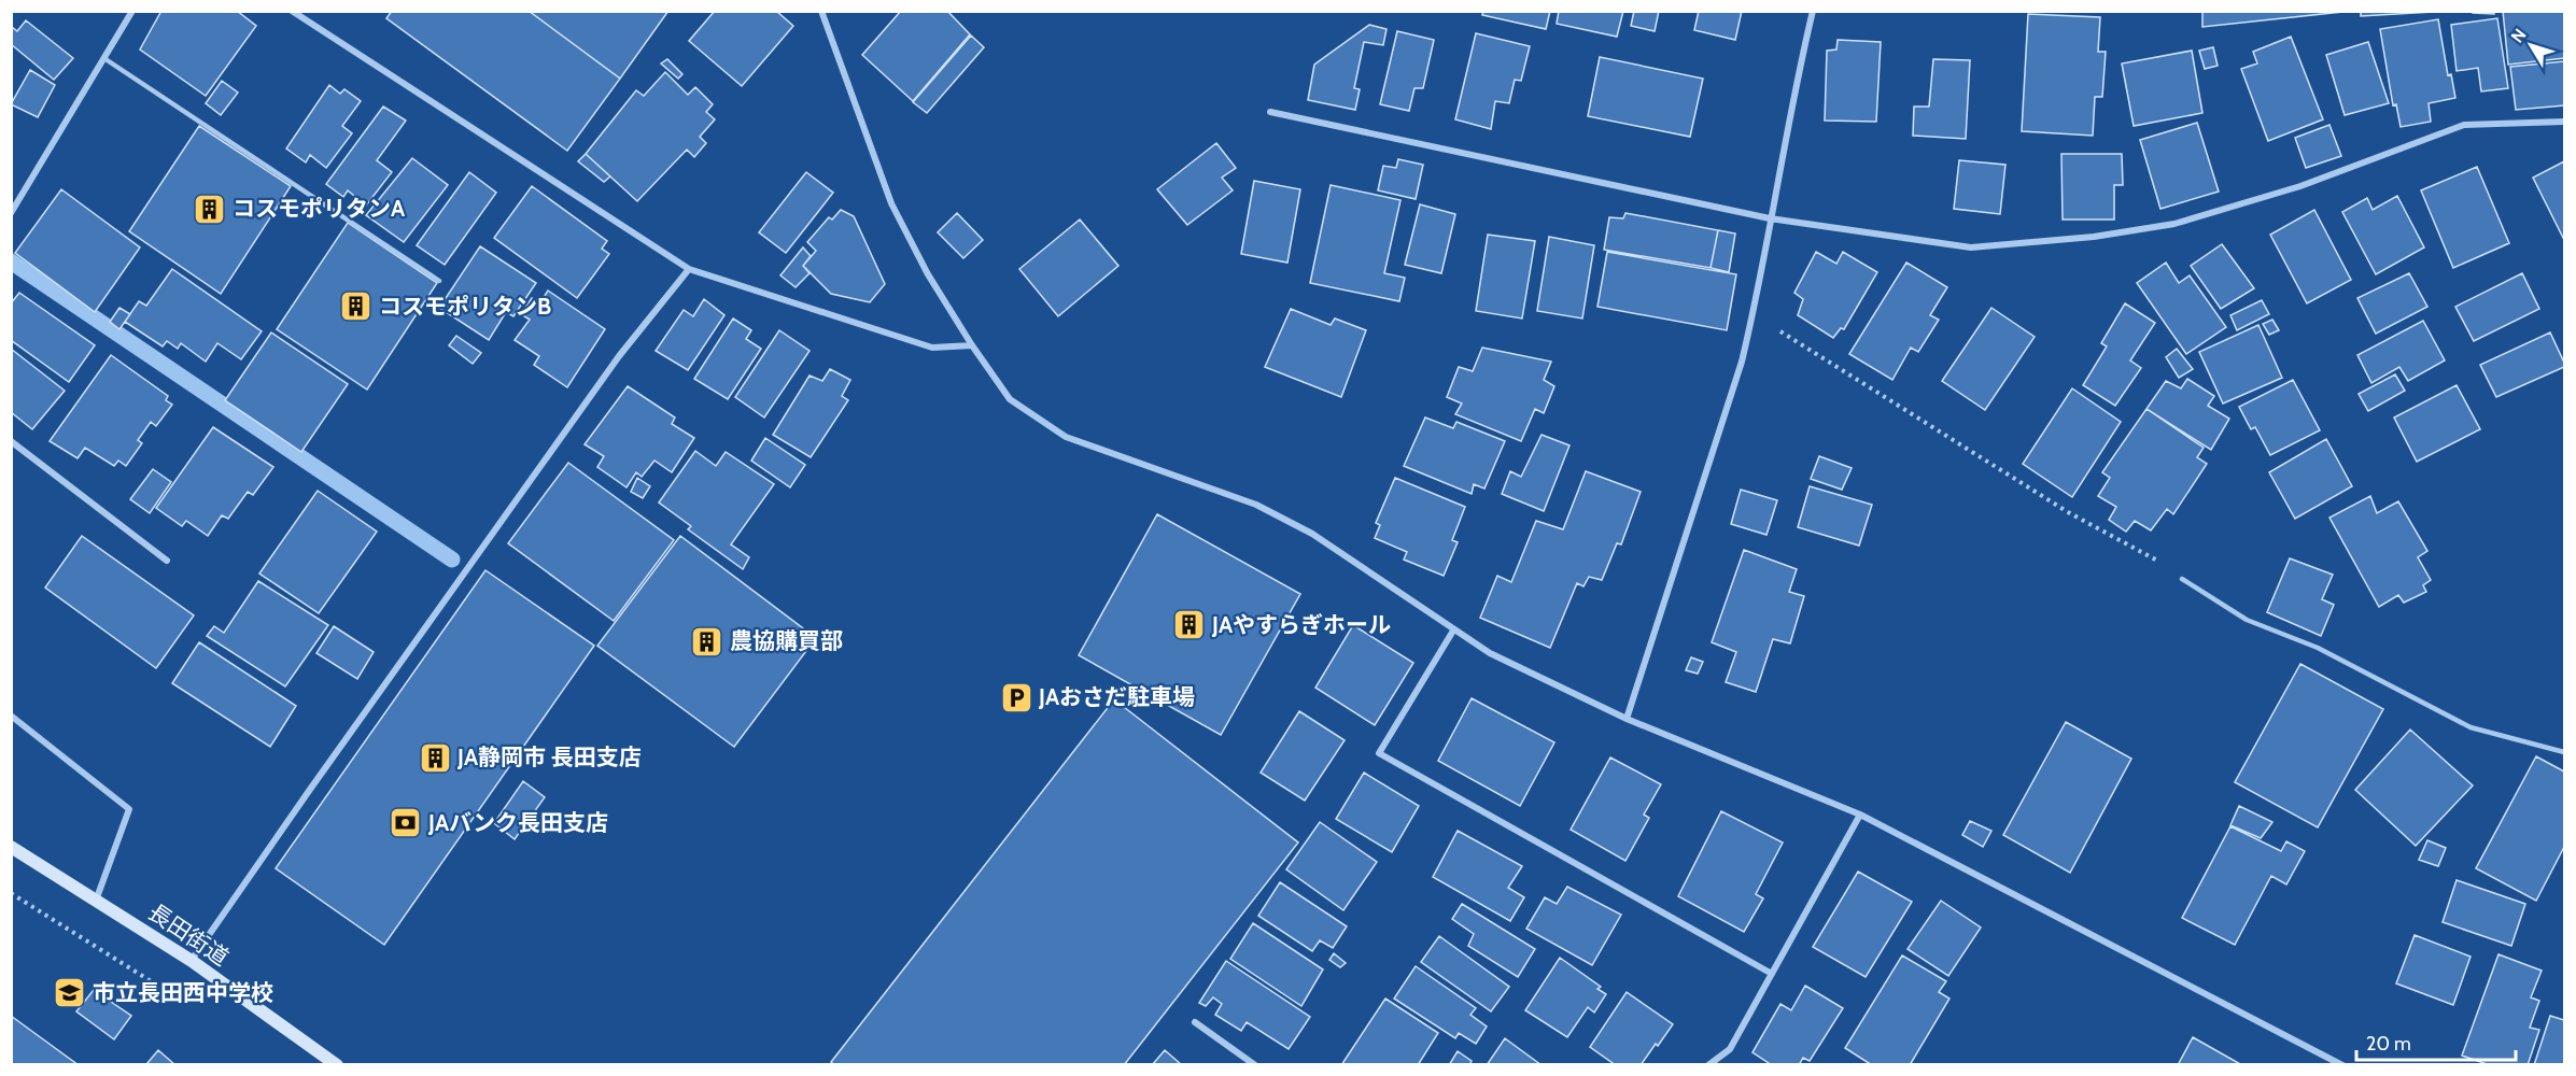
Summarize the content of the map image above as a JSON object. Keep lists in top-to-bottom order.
{
  "streets": {
    "main road": ["長田街道"]
  },
  "places": {
    "building": [
      "コスモポリタンA",
      "コスモポリタンB",
      "JAやすらぎホール",
      "農協購買部",
      "JA静岡市 長田支店"
    ],
    "parking": ["JAおさだ駐車場"],
    "bank": ["JAバンク長田支店"],
    "school or university": ["市立長田西中学校"]
  },
  "scale_bar": "20 m",
  "north": "top left"
}
